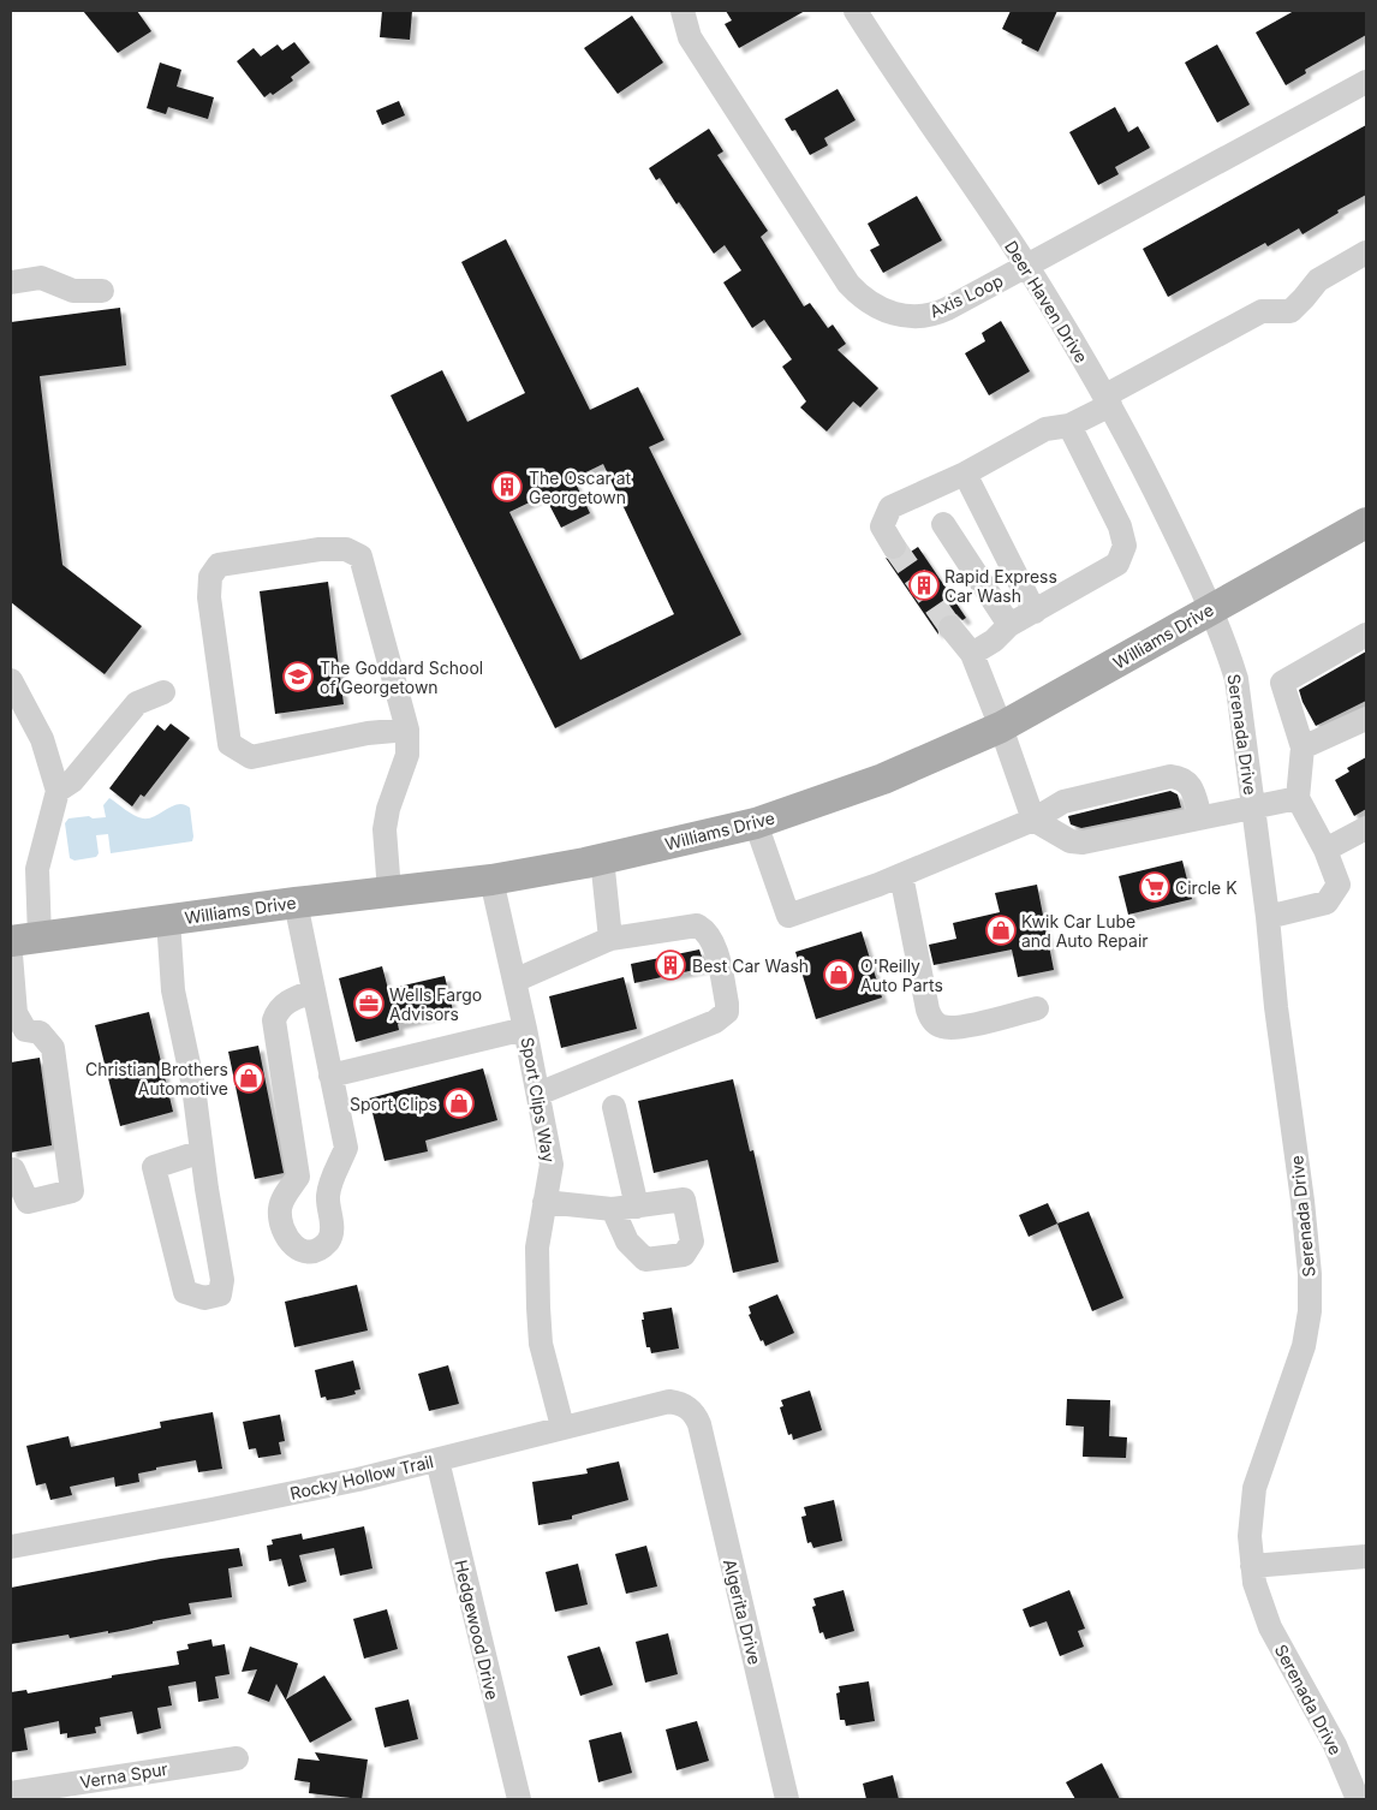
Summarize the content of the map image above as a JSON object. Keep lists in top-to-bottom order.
{
  "streets": {
    "main road": ["Williams Drive"],
    "street": [
      "Axis Loop",
      "Deer Haven Drive",
      "Serenada Drive",
      "Sport Clips Way",
      "Rocky Hollow Trail",
      "Algerita Drive",
      "Hedgewood Drive",
      "Verna Spur"
    ]
  },
  "crossings": [
    ["Axis Loop", "Deer Haven Drive"],
    ["Deer Haven Drive", "Williams Drive"],
    ["Deer Haven Drive", "Serenada Drive"],
    ["Williams Drive", "Serenada Drive"],
    ["Williams Drive", "Sport Clips Way"],
    ["Sport Clips Way", "Rocky Hollow Trail"],
    ["Rocky Hollow Trail", "Algerita Drive"],
    ["Rocky Hollow Trail", "Hedgewood Drive"]
  ],
  "places": {
    "building": ["The Oscar at Georgetown", "Rapid Express Car Wash", "Best Car Wash"],
    "school or university": ["The Goddard School of Georgetown"],
    "supermarket": ["Circle K"],
    "shop": [
      "Kwik Car Lube and Auto Repair",
      "O'Reilly Auto Parts",
      "Christian Brothers Automotive",
      "Sport Clips"
    ],
    "office": ["Wells Fargo Advisors"]
  }
}
